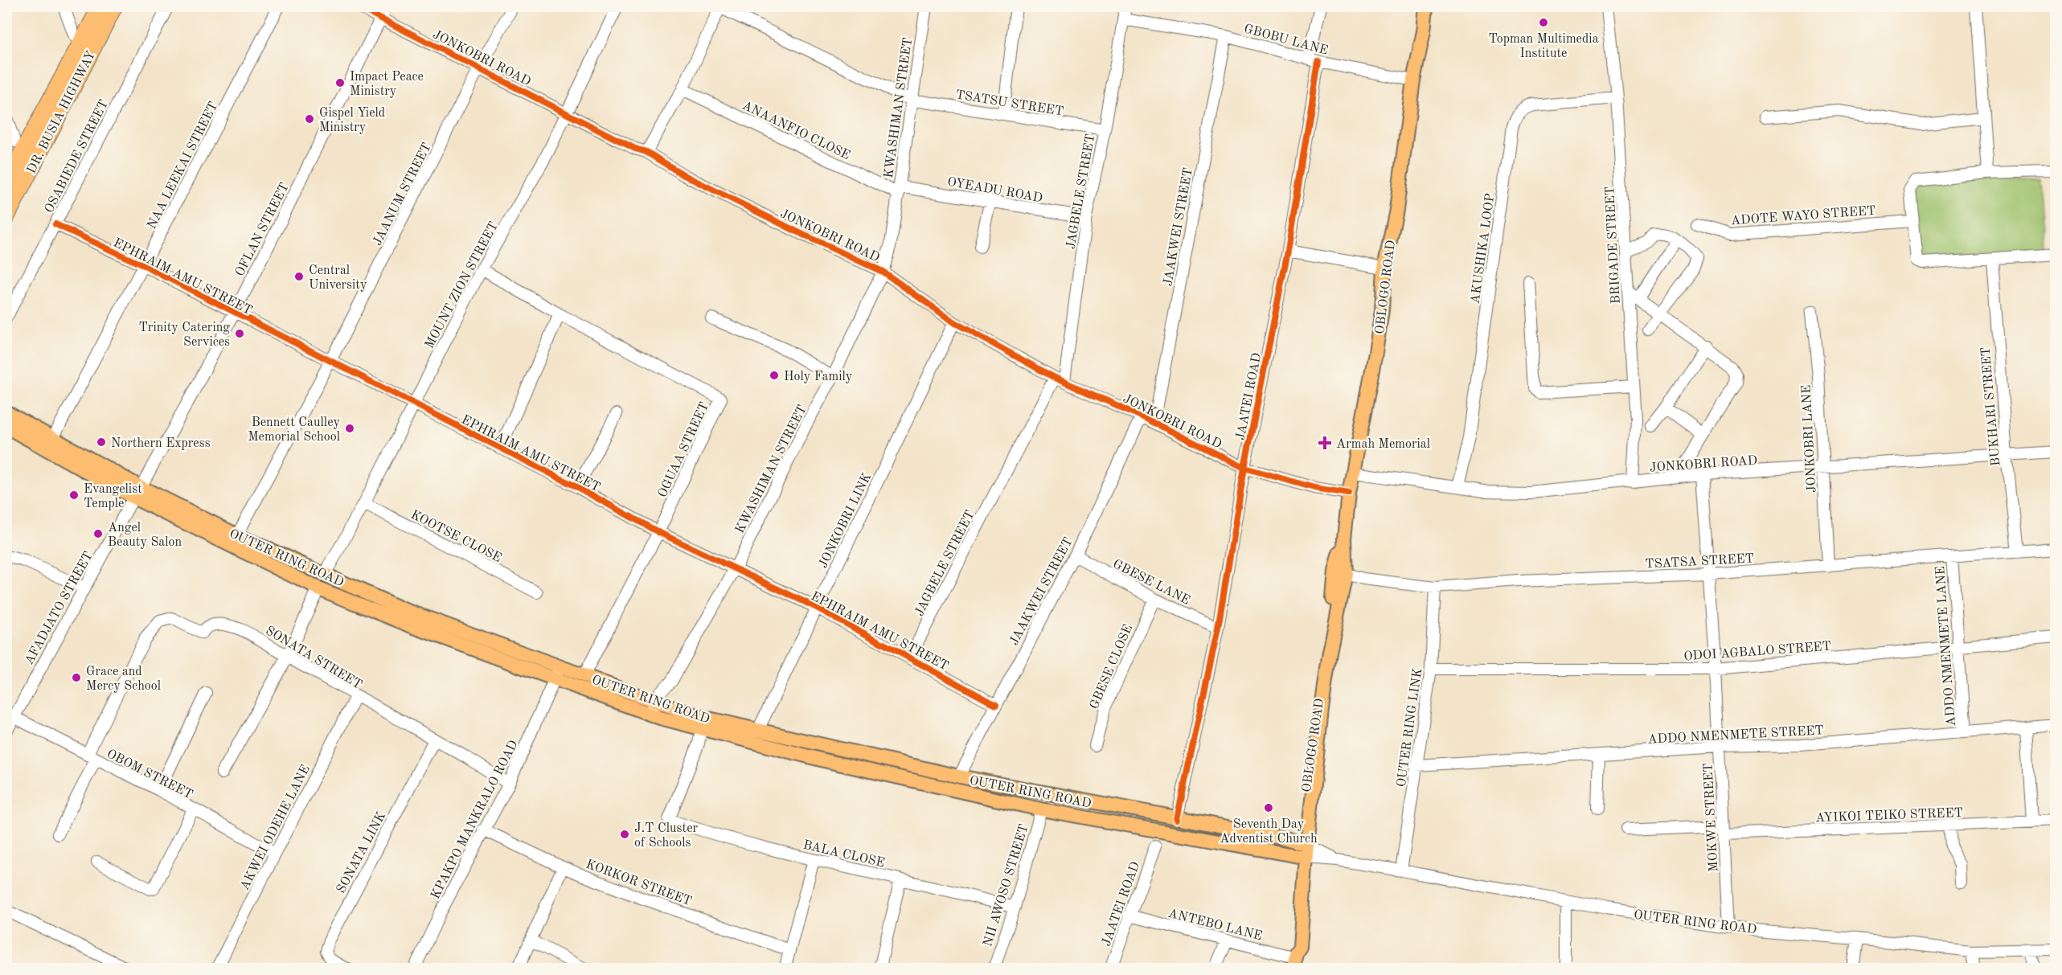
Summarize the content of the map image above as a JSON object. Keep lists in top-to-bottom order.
{
  "streets": {
    "highway": ["DR. BUSIA HIGHWAY"],
    "main road": ["OBLOGO ROAD", "OUTER RING ROAD"],
    "street": [
      "GBOBU LANE",
      "JONKOBRI ROAD",
      "TSATSU STREET",
      "KWASHIMAN STREET",
      "ANAANFIO CLOSE",
      "OSABIEDE STREET",
      "NAA LEEKAI STREET",
      "OYEADU ROAD",
      "JAGBELE STREET",
      "JAANUM STREET",
      "ADOTE WAYO STREET",
      "JAAKWEI STREET",
      "OFLAN STREET",
      "BRIGADE STREET",
      "AKUSHIKA LOOP",
      "EPHRAIM AMU STREET",
      "MOUNT ZION STREET",
      "JAATEI ROAD",
      "BUKHARI STREET",
      "JONKOBRI LANE",
      "OGUAA STREET",
      "JONKOBRI LINK",
      "KOOTSE CLOSE",
      "TSATSA STREET",
      "GBESE LANE",
      "AFADJATO STREET",
      "ADDO NMENMETE LANE",
      "ODOI AGBALO STREET",
      "SONATA STREET",
      "GBESE CLOSE",
      "OUTER RING LINK",
      "ADDO NMENMETE STREET",
      "OBOM STREET",
      "AYIKOI TEIKO STREET",
      "MOKWE STREET",
      "KPAKPO MANKRALO ROAD",
      "AKWEI ODEHE LANE",
      "SONATA LINK",
      "BALA CLOSE",
      "KORKOR STREET",
      "NII AWOSO STREET",
      "ANTEBO LANE"
    ]
  },
  "crossings": [
    ["GBOBU LANE", "JAGBELE STREET"],
    ["GBOBU LANE", "JAAKWEI STREET"],
    ["GBOBU LANE", "OBLOGO ROAD"],
    ["GBOBU LANE", "JAATEI ROAD"],
    ["JONKOBRI ROAD", "KWASHIMAN STREET"],
    ["JONKOBRI ROAD", "JAGBELE STREET"],
    ["JONKOBRI ROAD", "JAANUM STREET"],
    ["JONKOBRI ROAD", "JAAKWEI STREET"],
    ["JONKOBRI ROAD", "OFLAN STREET"],
    ["JONKOBRI ROAD", "BRIGADE STREET"],
    ["JONKOBRI ROAD", "AKUSHIKA LOOP"],
    ["JONKOBRI ROAD", "MOUNT ZION STREET"],
    ["JONKOBRI ROAD", "OBLOGO ROAD"],
    ["JONKOBRI ROAD", "JAATEI ROAD"],
    ["JONKOBRI ROAD", "BUKHARI STREET"],
    ["JONKOBRI ROAD", "JONKOBRI LANE"],
    ["JONKOBRI ROAD", "JONKOBRI LINK"],
    ["JONKOBRI ROAD", "MOKWE STREET"],
    ["TSATSU STREET", "KWASHIMAN STREET"],
    ["TSATSU STREET", "JAGBELE STREET"],
    ["KWASHIMAN STREET", "ANAANFIO CLOSE"],
    ["KWASHIMAN STREET", "OYEADU ROAD"],
    ["KWASHIMAN STREET", "EPHRAIM AMU STREET"],
    ["KWASHIMAN STREET", "OUTER RING ROAD"],
    ["ANAANFIO CLOSE", "OYEADU ROAD"],
    ["OSABIEDE STREET", "EPHRAIM AMU STREET"],
    ["NAA LEEKAI STREET", "EPHRAIM AMU STREET"],
    ["NAA LEEKAI STREET", "OUTER RING ROAD"],
    ["OYEADU ROAD", "JAGBELE STREET"],
    ["JAGBELE STREET", "EPHRAIM AMU STREET"],
    ["JAANUM STREET", "EPHRAIM AMU STREET"],
    ["JAANUM STREET", "OUTER RING ROAD"],
    ["JAAKWEI STREET", "EPHRAIM AMU STREET"],
    ["JAAKWEI STREET", "OUTER RING ROAD"],
    ["JAAKWEI STREET", "GBESE LANE"],
    ["OFLAN STREET", "EPHRAIM AMU STREET"],
    ["OFLAN STREET", "OUTER RING ROAD"],
    ["OFLAN STREET", "AFADJATO STREET"],
    ["BRIGADE STREET", "AKUSHIKA LOOP"],
    ["EPHRAIM AMU STREET", "MOUNT ZION STREET"],
    ["EPHRAIM AMU STREET", "OGUAA STREET"],
    ["EPHRAIM AMU STREET", "JONKOBRI LINK"],
    ["MOUNT ZION STREET", "OGUAA STREET"],
    ["MOUNT ZION STREET", "KOOTSE CLOSE"],
    ["MOUNT ZION STREET", "OUTER RING ROAD"],
    ["OBLOGO ROAD", "OUTER RING ROAD"],
    ["OBLOGO ROAD", "TSATSA STREET"],
    ["OBLOGO ROAD", "ANTEBO LANE"],
    ["JAATEI ROAD", "OUTER RING ROAD"],
    ["JAATEI ROAD", "GBESE LANE"],
    ["JAATEI ROAD", "ANTEBO LANE"],
    ["BUKHARI STREET", "TSATSA STREET"],
    ["JONKOBRI LANE", "TSATSA STREET"],
    ["OGUAA STREET", "OUTER RING ROAD"],
    ["JONKOBRI LINK", "OUTER RING ROAD"],
    ["OUTER RING ROAD", "AFADJATO STREET"],
    ["OUTER RING ROAD", "OUTER RING LINK"],
    ["OUTER RING ROAD", "MOKWE STREET"],
    ["OUTER RING ROAD", "KPAKPO MANKRALO ROAD"],
    ["OUTER RING ROAD", "BALA CLOSE"],
    ["OUTER RING ROAD", "NII AWOSO STREET"],
    ["TSATSA STREET", "ADDO NMENMETE LANE"],
    ["TSATSA STREET", "OUTER RING LINK"],
    ["TSATSA STREET", "MOKWE STREET"],
    ["GBESE LANE", "GBESE CLOSE"],
    ["AFADJATO STREET", "OBOM STREET"],
    ["ADDO NMENMETE LANE", "ODOI AGBALO STREET"],
    ["ADDO NMENMETE LANE", "ADDO NMENMETE STREET"],
    ["ODOI AGBALO STREET", "OUTER RING LINK"],
    ["ODOI AGBALO STREET", "MOKWE STREET"],
    ["SONATA STREET", "OBOM STREET"],
    ["SONATA STREET", "KPAKPO MANKRALO ROAD"],
    ["SONATA STREET", "AKWEI ODEHE LANE"],
    ["SONATA STREET", "SONATA LINK"],
    ["OUTER RING LINK", "ADDO NMENMETE STREET"],
    ["ADDO NMENMETE STREET", "MOKWE STREET"],
    ["OBOM STREET", "AKWEI ODEHE LANE"],
    ["AYIKOI TEIKO STREET", "MOKWE STREET"],
    ["KPAKPO MANKRALO ROAD", "KORKOR STREET"],
    ["BALA CLOSE", "NII AWOSO STREET"]
  ],
  "places": {
    "other": [
      "Topman Multimedia Institute",
      "Impact Peace Ministry",
      "Gispel Yield Ministry",
      "Central University",
      "Trinity Catering Services",
      "Holy Family",
      "Bennett Caulley Memorial School",
      "Northern Express",
      "Evangelist Temple",
      "Angel Beauty Salon",
      "Grace and Mercy School",
      "Seventh Day Adventist Church",
      "J.T Cluster of Schools"
    ],
    "health": ["Armah Memorial"]
  }
}
